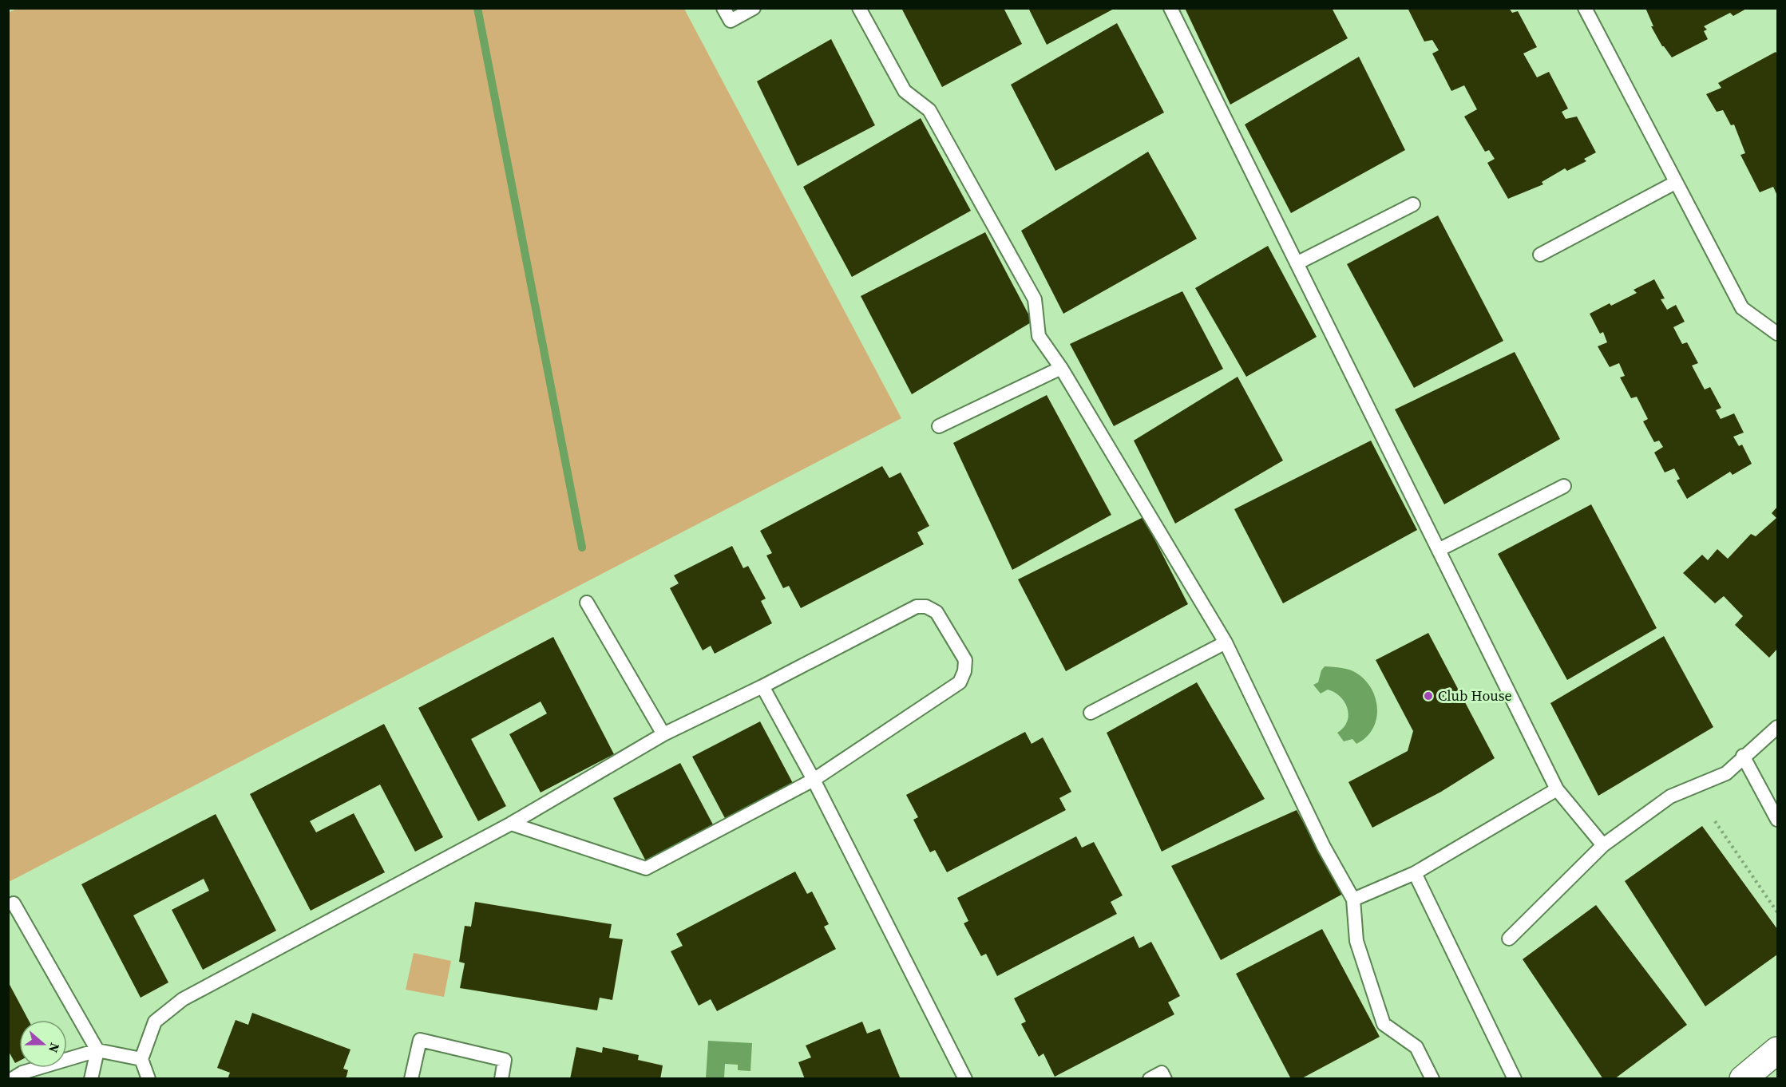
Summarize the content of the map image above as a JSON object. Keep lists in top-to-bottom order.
{
  "places": ["Club House"],
  "north": "right"
}
